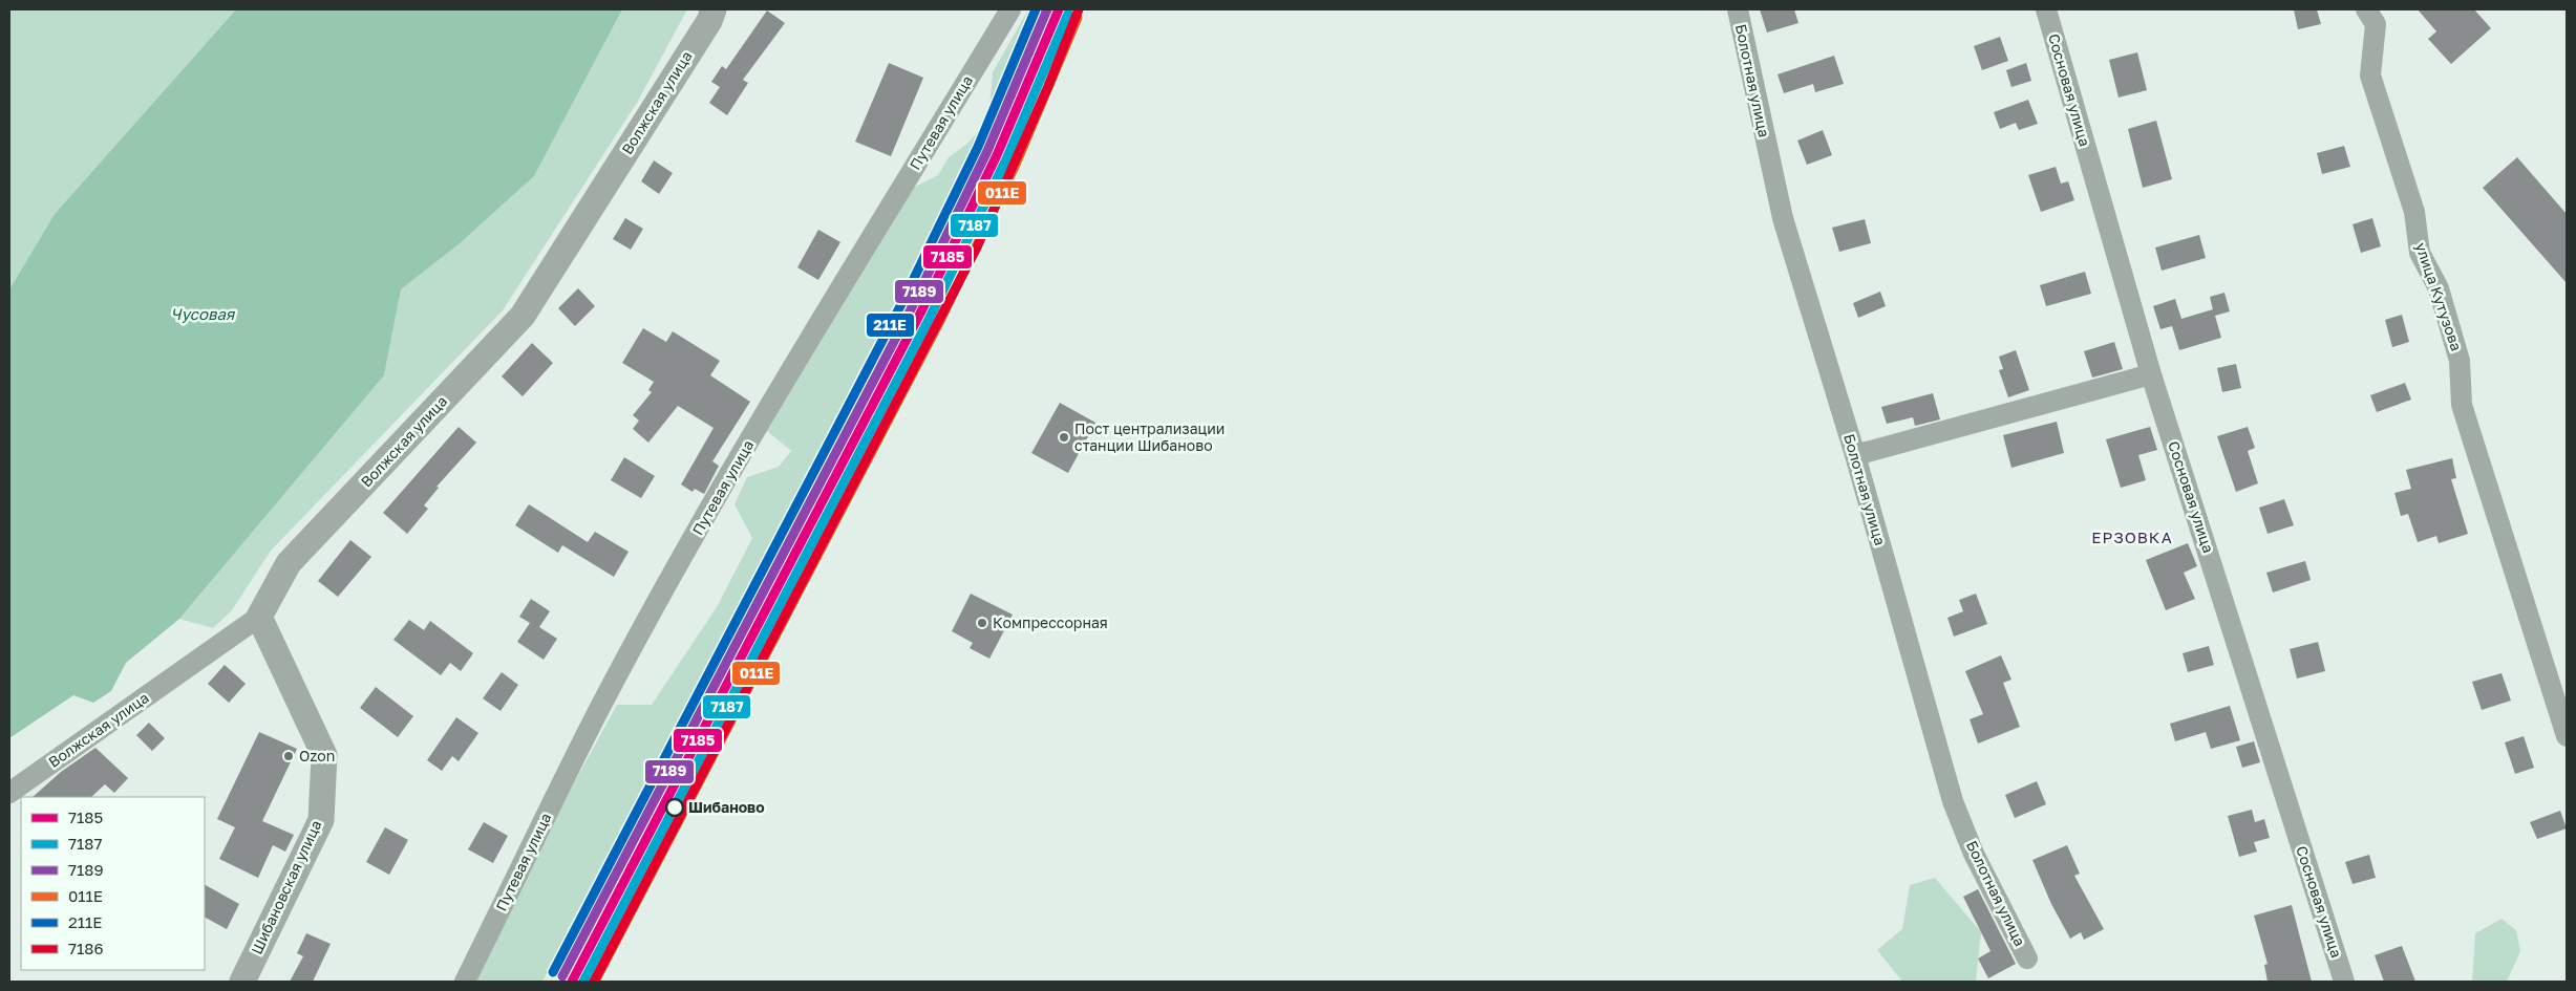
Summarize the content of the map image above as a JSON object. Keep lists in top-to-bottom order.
{
  "streets": {
    "street": [
      "Болотная улица",
      "Сосновая улица",
      "Волжская улица",
      "Путевая улица",
      "улица Кутузова",
      "Шибановская улица"
    ]
  },
  "crossings": [
    ["Волжская улица", "Шибановская улица"]
  ],
  "districts": ["ЕРЗОВКА"],
  "water": ["Чусовая"],
  "places": [
    "Пост централизации станции Шибаново",
    "Компрессорная",
    "Ozon",
    "Шибаново"
  ],
  "lines": [
    "transit line 7185",
    "transit line 7189",
    "transit line 211Е",
    "transit line 7186",
    "transit line 7187",
    "transit line 011Е"
  ],
  "legend": [
    "7185",
    "7187",
    "7189",
    "011Е",
    "211Е",
    "7186"
  ]
}
